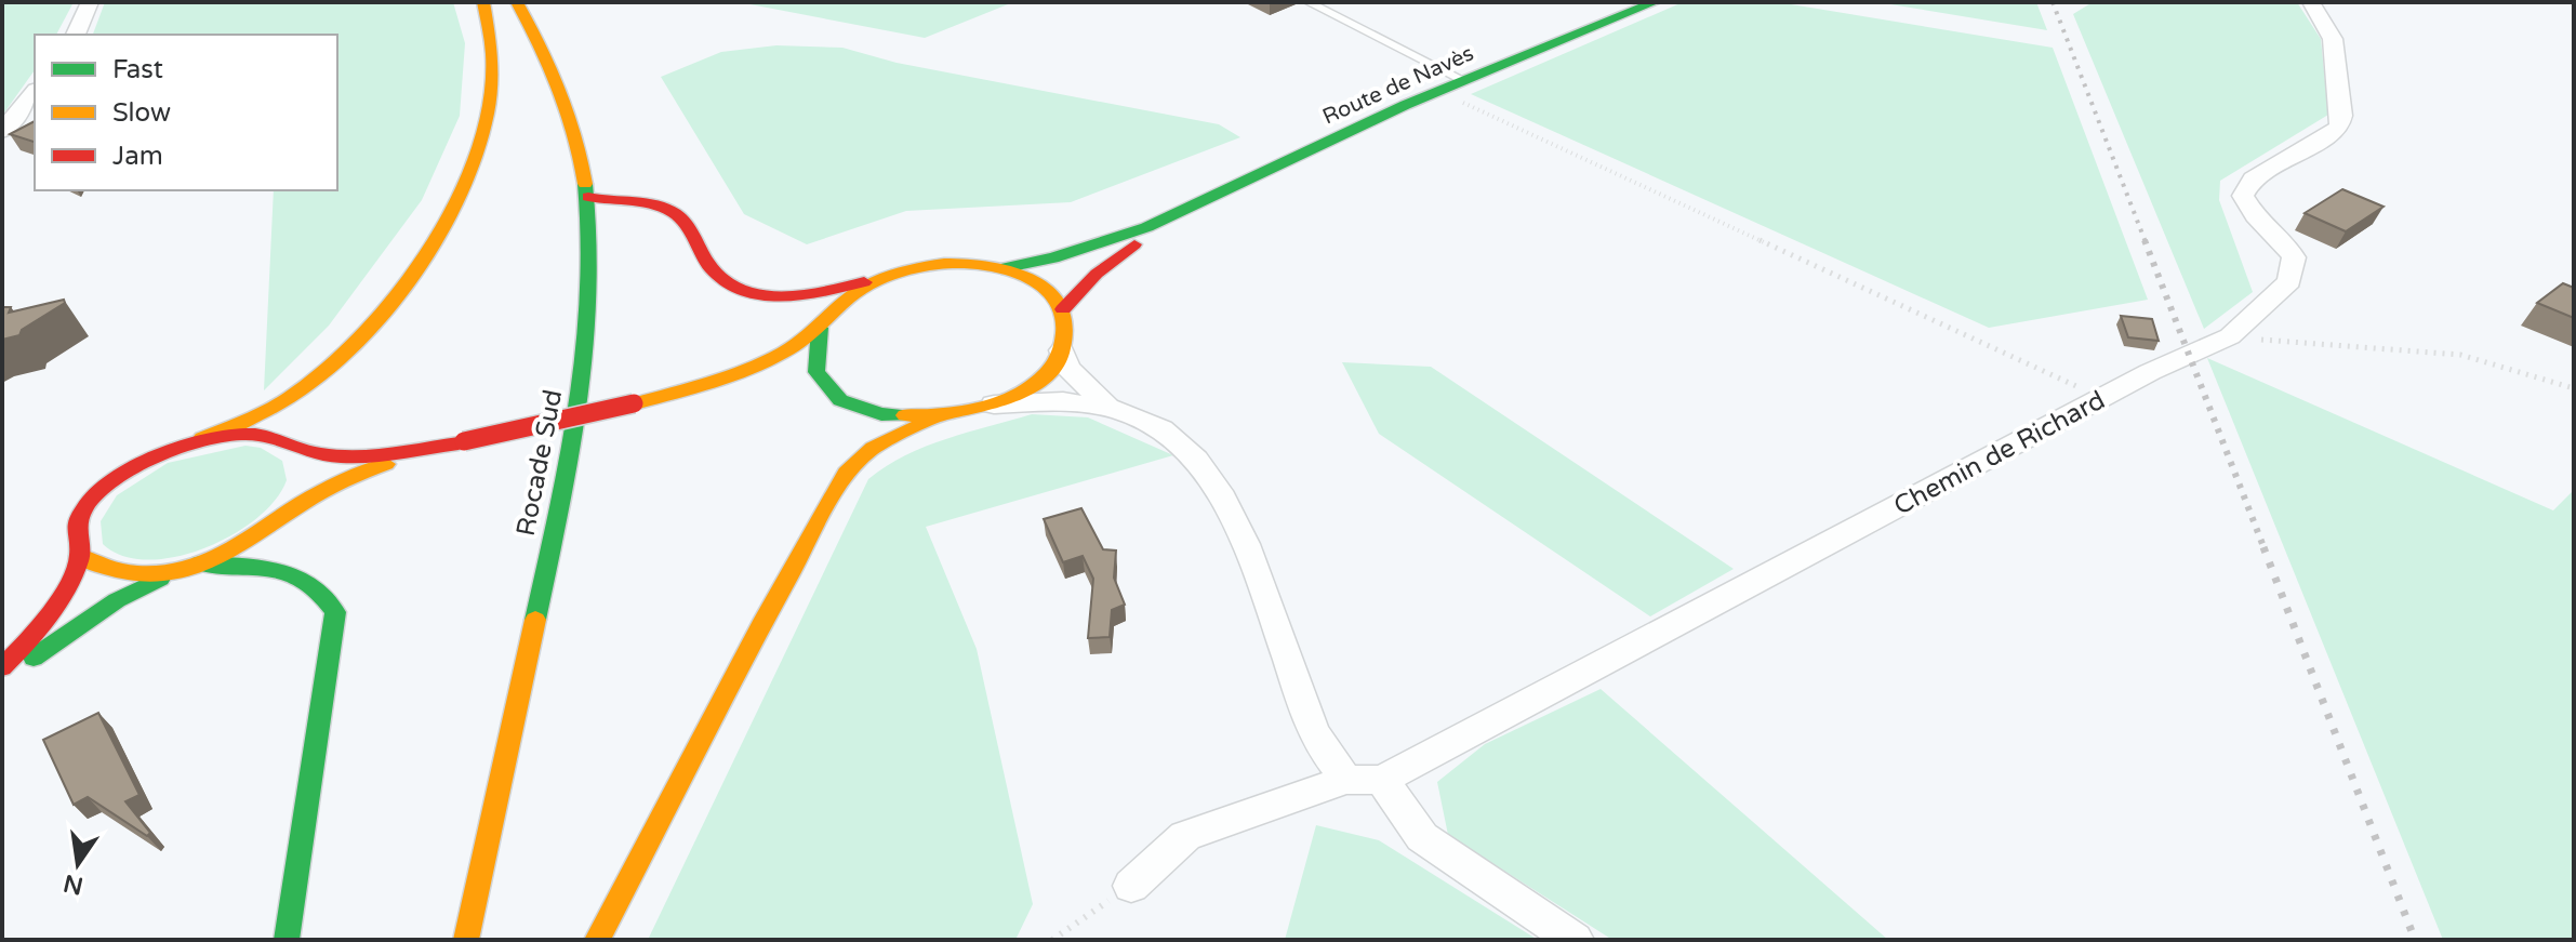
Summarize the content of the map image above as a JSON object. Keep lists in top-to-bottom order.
{
  "streets": {
    "main road": ["Route de Navès", "Rocade Sud"],
    "street": ["Chemin de Richard"]
  },
  "legend": ["Fast", "Slow", "Jam"],
  "north": "bottom"
}
